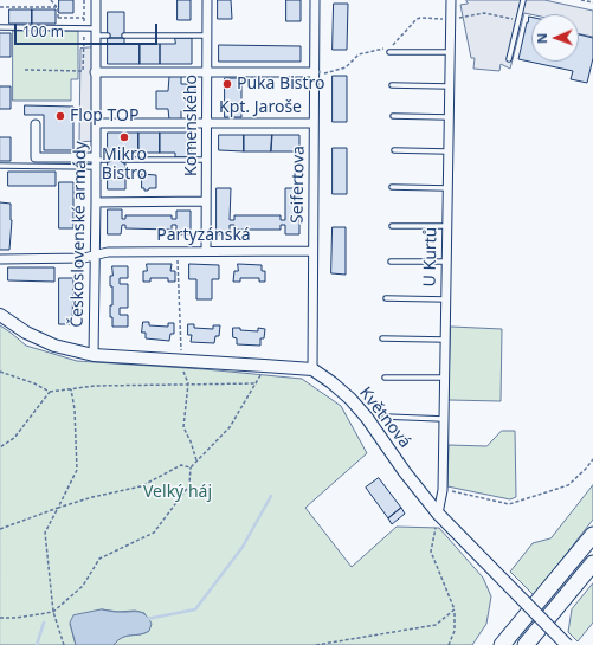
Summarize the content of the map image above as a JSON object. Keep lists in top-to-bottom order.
{
  "streets": {
    "street": [
      "Kpt. Jaroše",
      "Komenského",
      "Seifertova",
      "Československé armády",
      "Partyzánská",
      "U Kurtů",
      "Květnová"
    ]
  },
  "crossings": [
    ["Kpt. Jaroše", "Komenského"],
    ["Kpt. Jaroše", "Seifertova"],
    ["Kpt. Jaroše", "Československé armády"],
    ["Komenského", "Partyzánská"],
    ["Seifertova", "Partyzánská"],
    ["Seifertova", "Květnová"],
    ["Československé armády", "Partyzánská"],
    ["U Kurtů", "Květnová"]
  ],
  "parks": ["Velký háj"],
  "places": ["Puka Bistro", "Flop TOP", "Mikro Bistro"],
  "scale_bar": "100 m",
  "north": "left"
}
